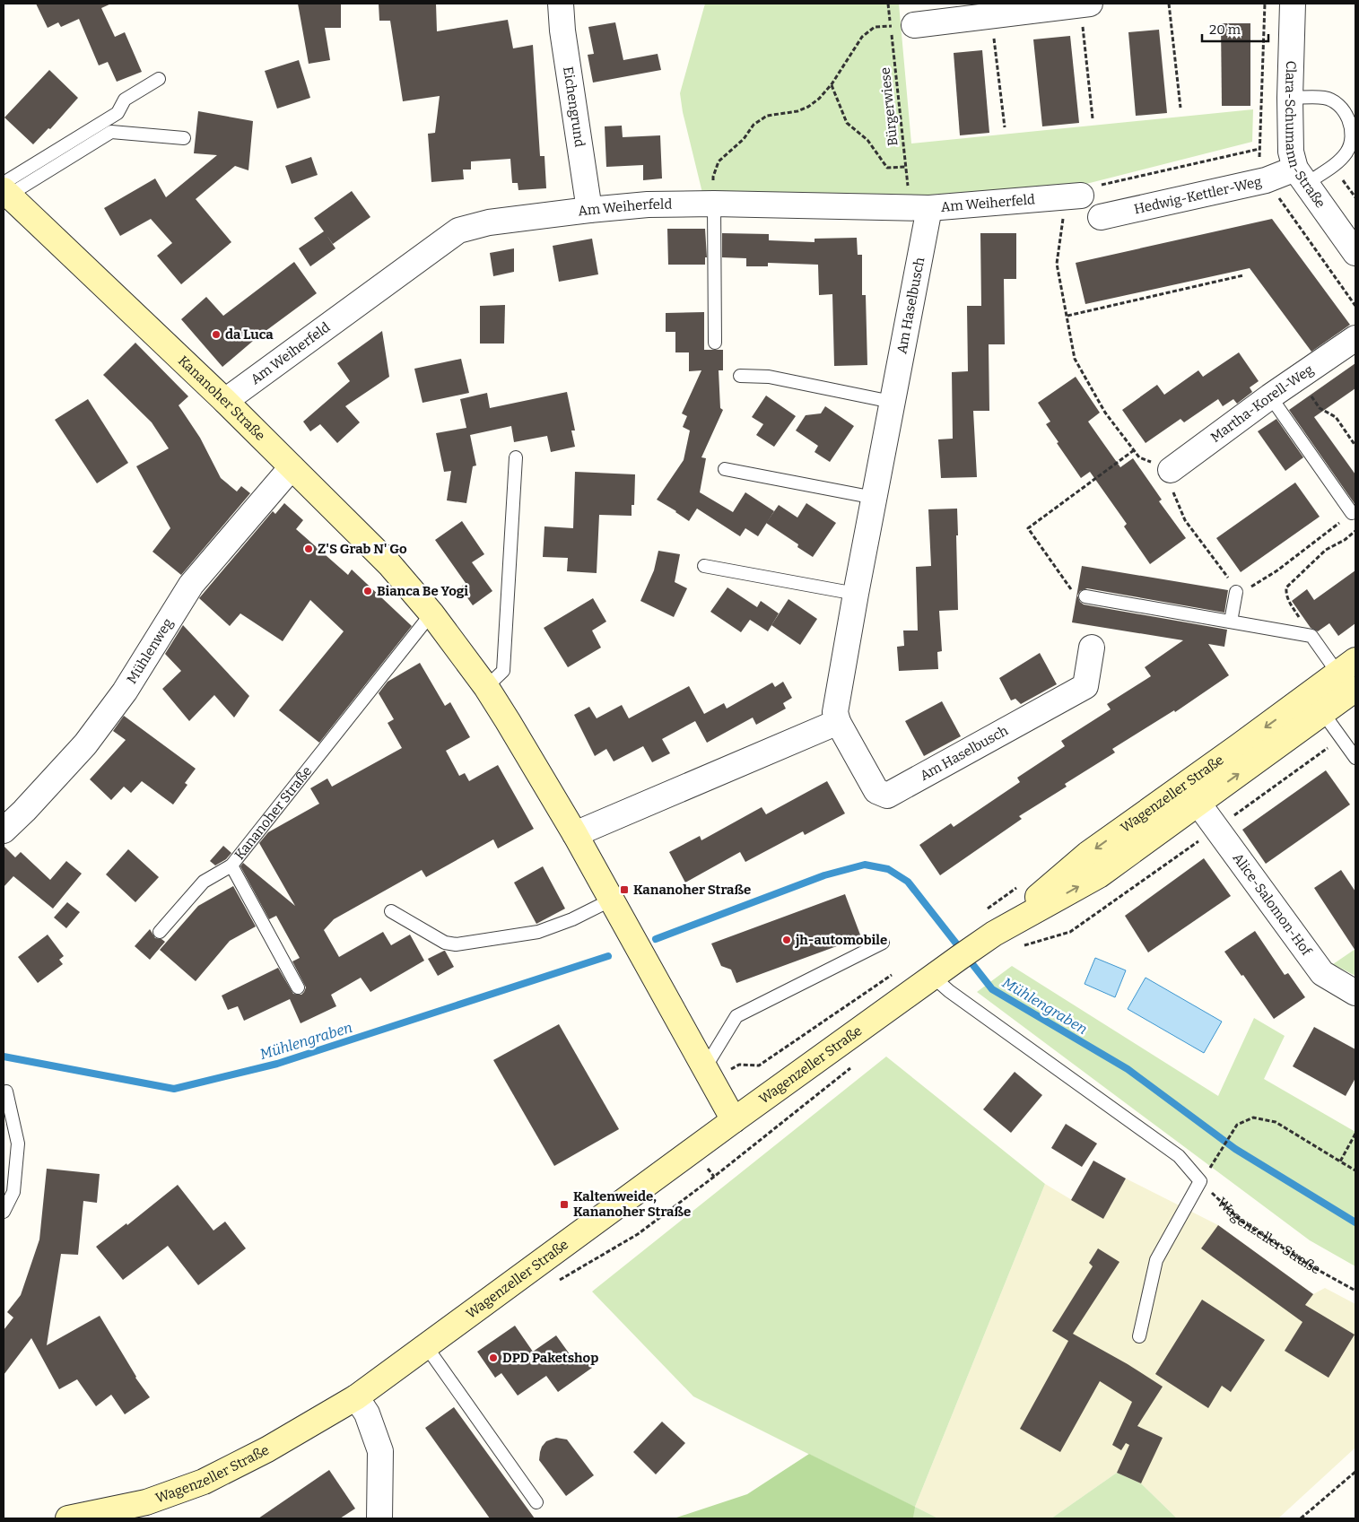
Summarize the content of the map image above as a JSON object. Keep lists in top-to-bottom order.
{
  "streets": {
    "main road": ["Kananoher Straße", "Wagenzeller Straße"],
    "street": [
      "Eichengrund",
      "Clara-Schumann-Straße",
      "Hedwig-Kettler-Weg",
      "Am Weiherfeld",
      "Am Haselbusch",
      "Martha-Korell-Weg",
      "Mühlenweg",
      "Alice-Salomon-Hof"
    ],
    "path": ["Bürgerwiese"]
  },
  "crossings": [
    ["Eichengrund", "Am Weiherfeld"],
    ["Bürgerwiese", "Am Weiherfeld"],
    ["Bürgerwiese", "Am Haselbusch"],
    ["Clara-Schumann-Straße", "Hedwig-Kettler-Weg"],
    ["Am Weiherfeld", "Am Haselbusch"],
    ["Am Weiherfeld", "Kananoher Straße"],
    ["Kananoher Straße", "Mühlenweg"],
    ["Kananoher Straße", "Wagenzeller Straße"],
    ["Wagenzeller Straße", "Alice-Salomon-Hof"]
  ],
  "water": ["Mühlengraben"],
  "places": {
    "other": [
      "da Luca",
      "Z'S Grab N' Go",
      "Bianca Be Yogi",
      "jh-automobile",
      "DPD Paketshop"
    ],
    "transit": ["Kananoher Straße", "Kaltenweide, Kananoher Straße"]
  },
  "scale_bar": "20 m"
}
